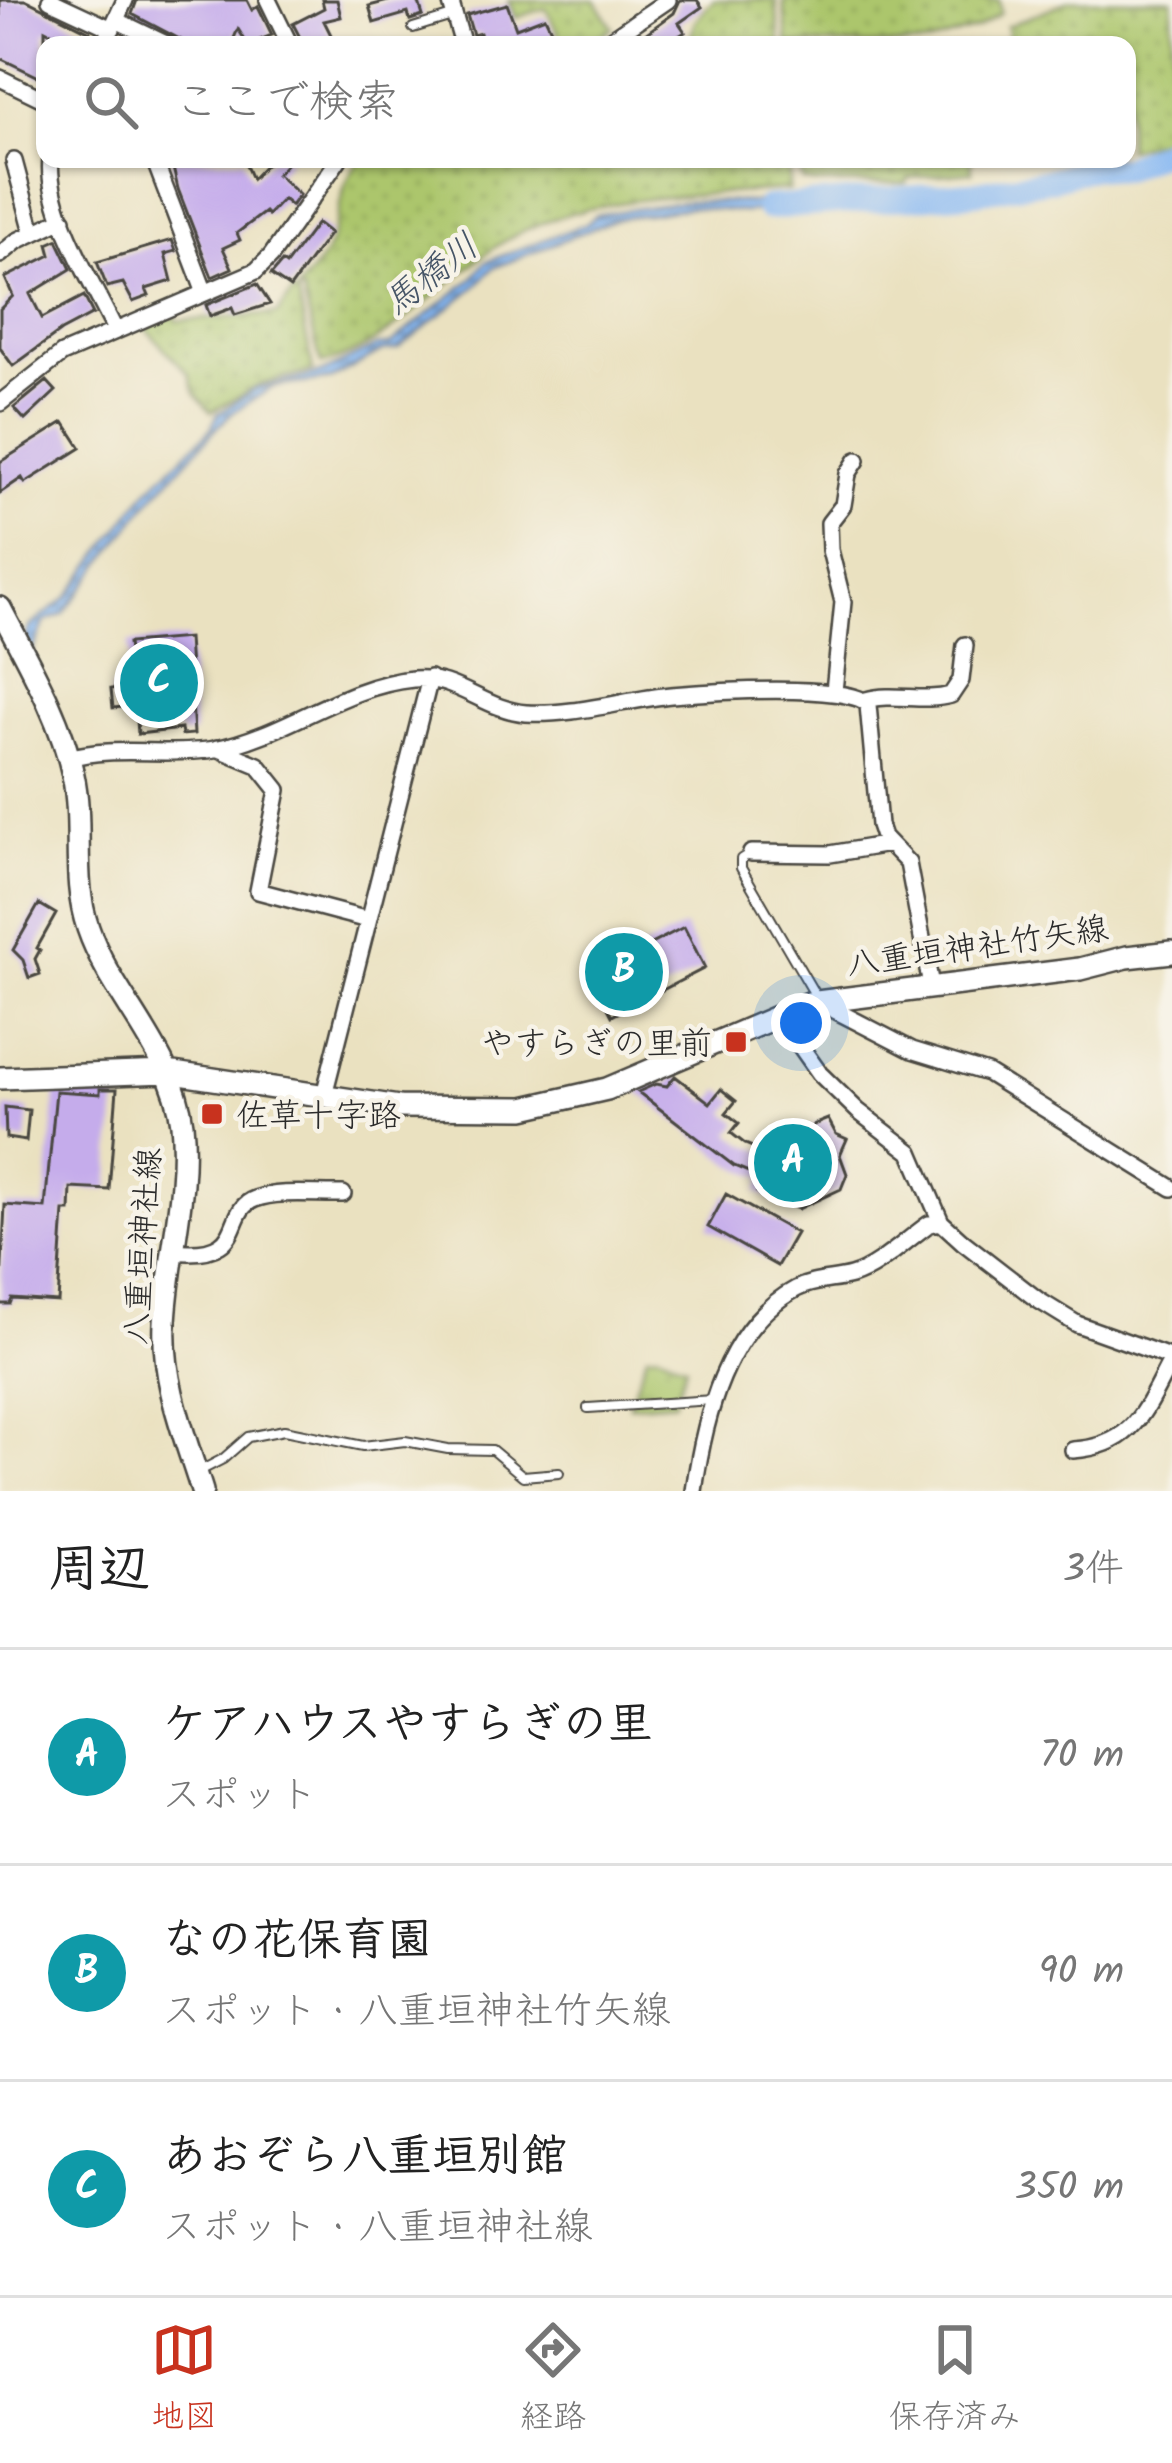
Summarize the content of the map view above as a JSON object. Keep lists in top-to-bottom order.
{
  "streets": {
    "main road": ["八重垣神社竹矢線", "八重垣神社線"]
  },
  "crossings": [
    ["八重垣神社竹矢線", "八重垣神社線"]
  ],
  "water": ["馬橋川"],
  "places": {
    "transit": ["やすらぎの里前", "佐草十字路"]
  },
  "page": {
    "search": "ここで検索",
    "pins": ["C", "B", "A"],
    "heading": ["周辺", "3件"],
    "list": [
      {
        "mark": "A",
        "name": "ケアハウスやすらぎの里",
        "note": "スポット",
        "value": "70 m"
      },
      {
        "mark": "B",
        "name": "なの花保育園",
        "note": "スポット · 八重垣神社竹矢線",
        "value": "90 m"
      },
      {
        "mark": "C",
        "name": "あおぞら八重垣別館",
        "note": "スポット · 八重垣神社線",
        "value": "350 m"
      }
    ],
    "nav": ["地図", "経路", "保存済み"]
  }
}
